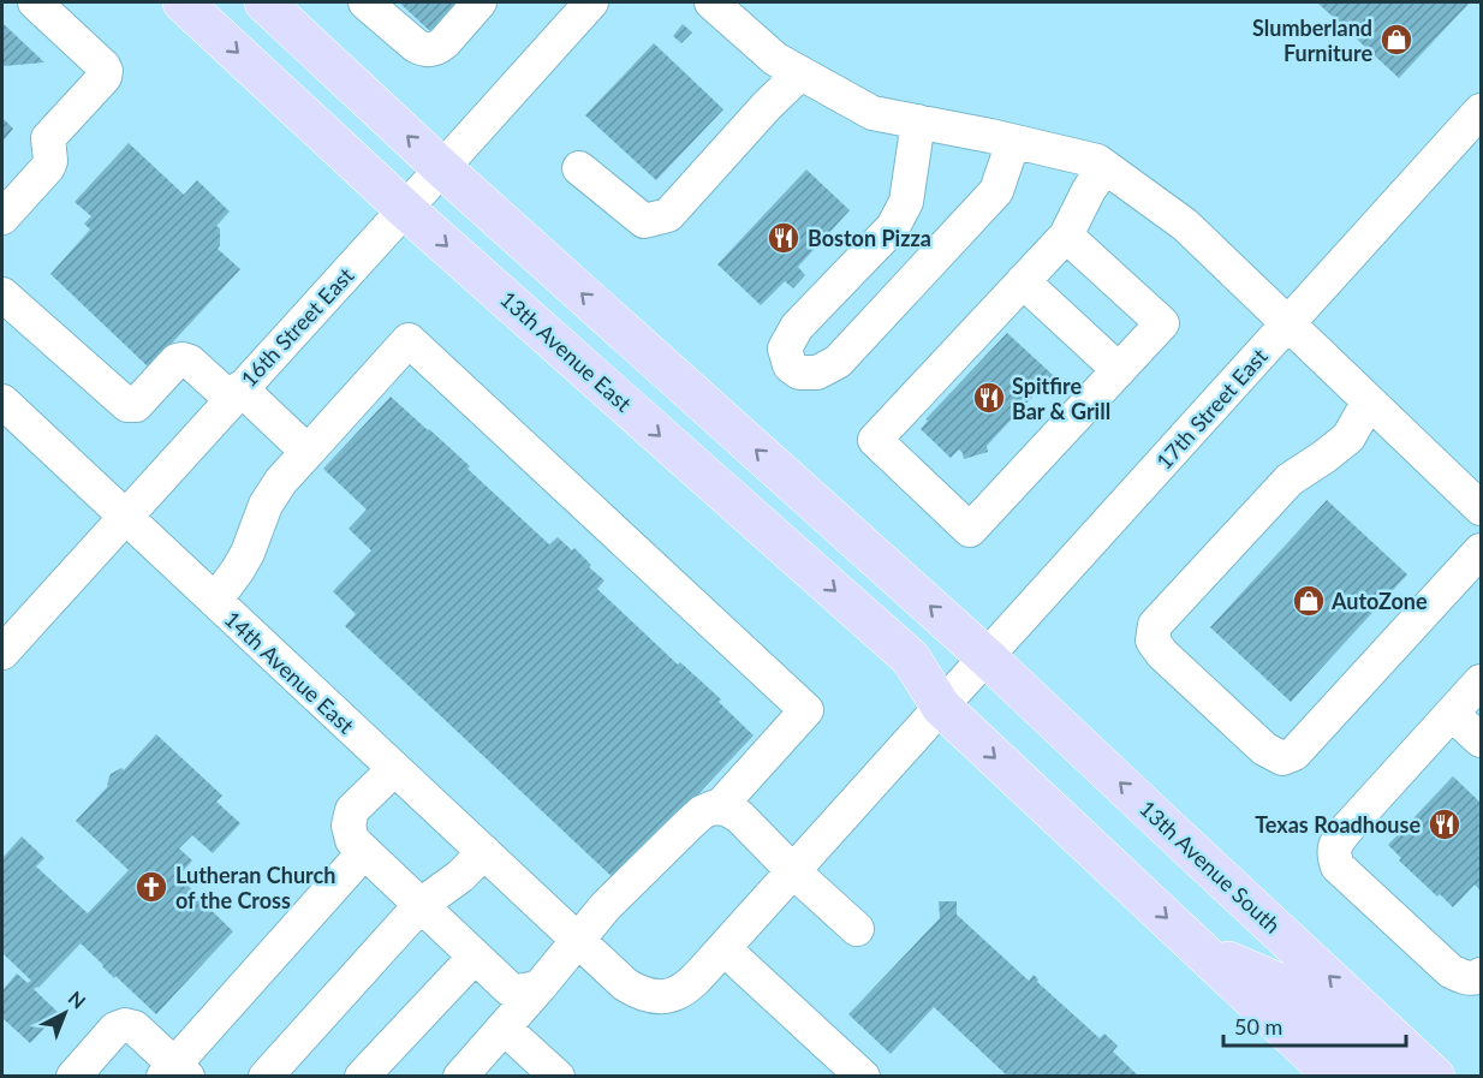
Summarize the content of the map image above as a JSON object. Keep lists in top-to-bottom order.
{
  "streets": {
    "main road": ["13th Avenue East", "13th Avenue South"],
    "street": ["16th Street East", "17th Street East", "14th Avenue East"]
  },
  "crossings": [
    ["16th Street East", "13th Avenue East"],
    ["16th Street East", "14th Avenue East"],
    ["13th Avenue East", "17th Street East"],
    ["17th Street East", "14th Avenue East"],
    ["17th Street East", "13th Avenue South"]
  ],
  "places": {
    "shop": ["Slumberland Furniture", "AutoZone"],
    "restaurant": ["Boston Pizza", "Spitfire Bar & Grill", "Texas Roadhouse"],
    "church": ["Lutheran Church of the Cross"]
  },
  "scale_bar": "50 m",
  "north": "top right"
}
